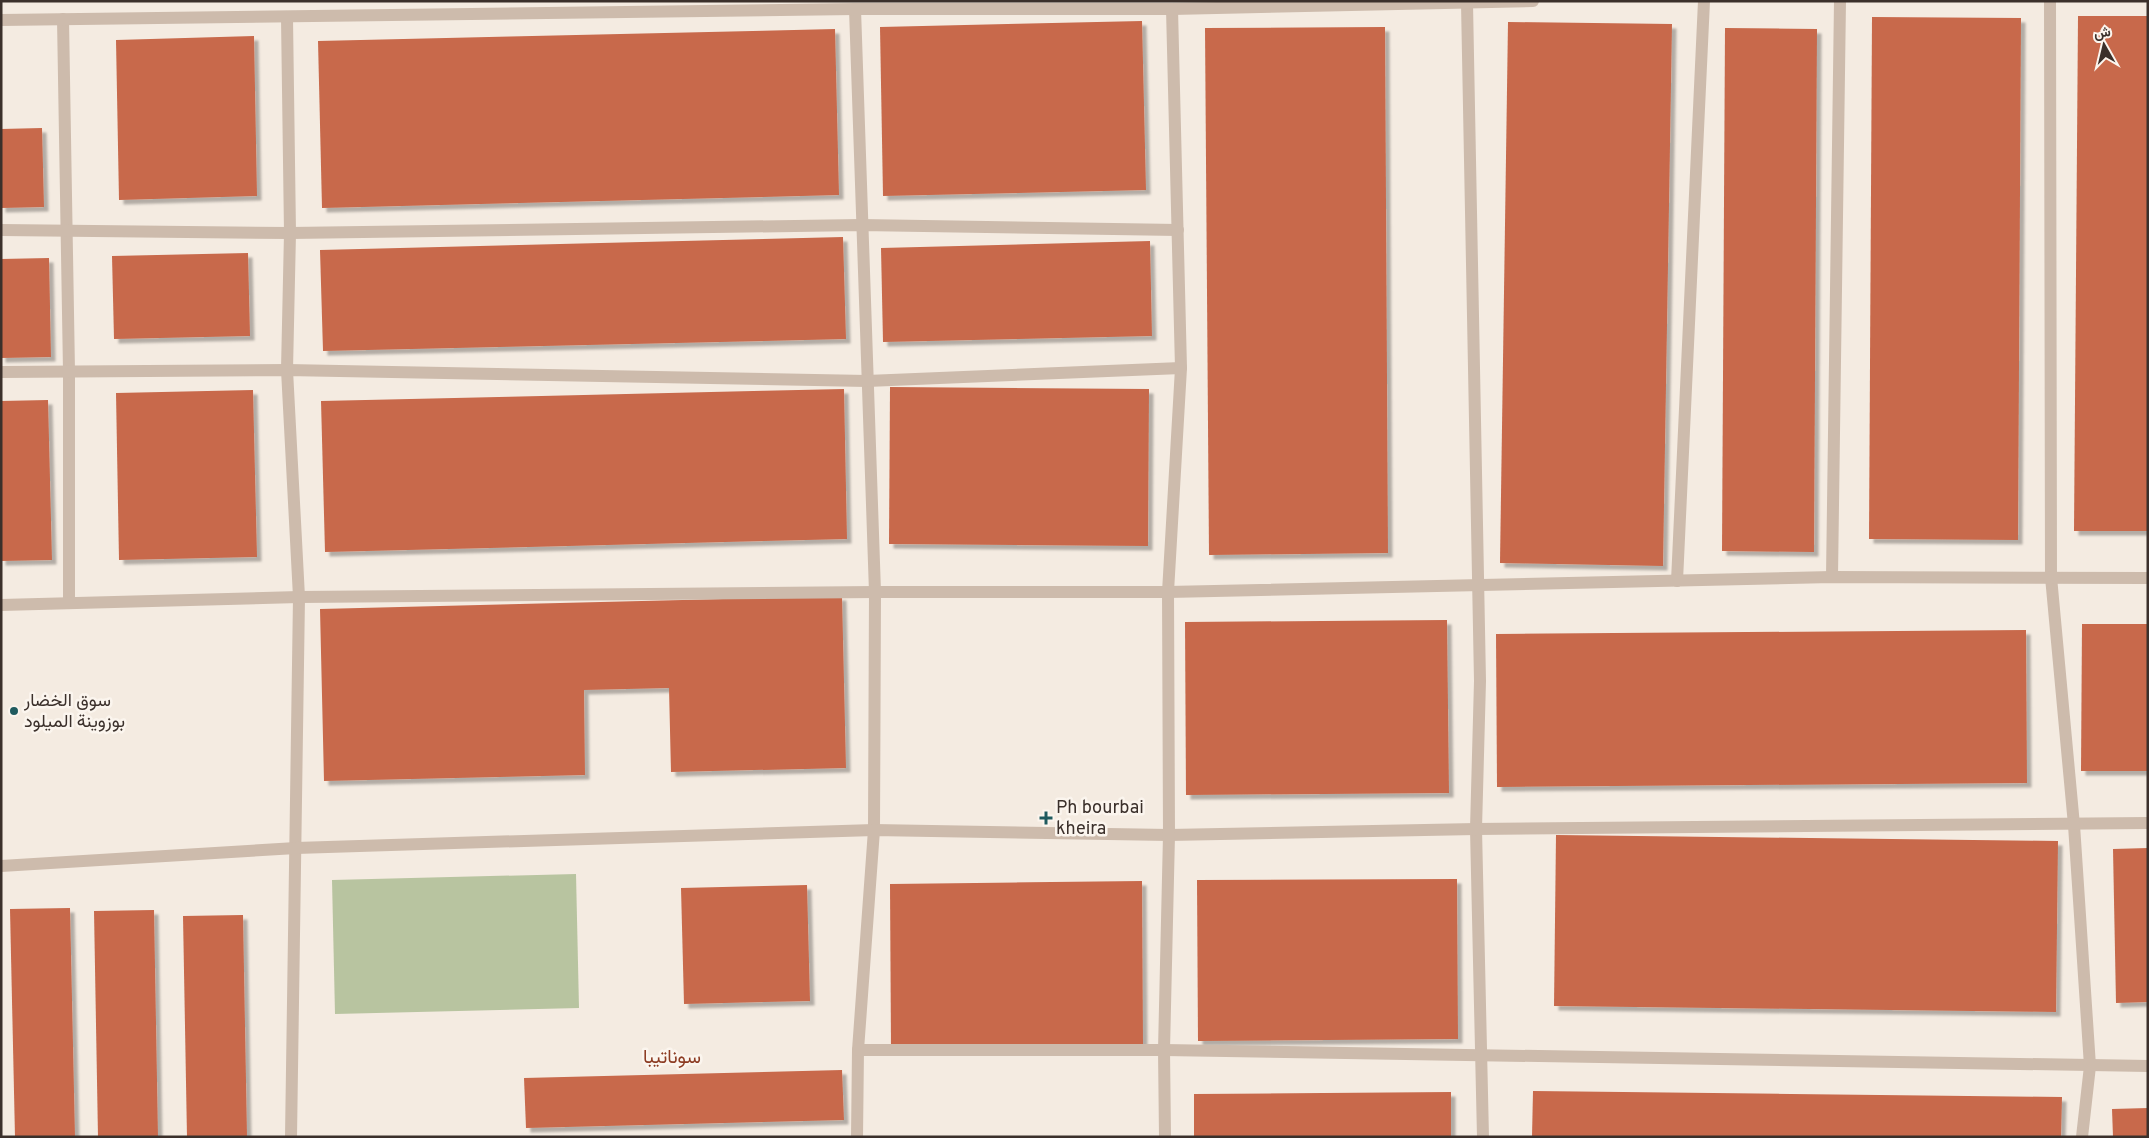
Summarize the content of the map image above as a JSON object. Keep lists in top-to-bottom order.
{
  "districts": ["سوناتيبا"],
  "places": {
    "other": ["سوق الخضار بوزوينة الميلود"],
    "health": ["Ph bourbai kheira"]
  },
  "north": "top"
}
